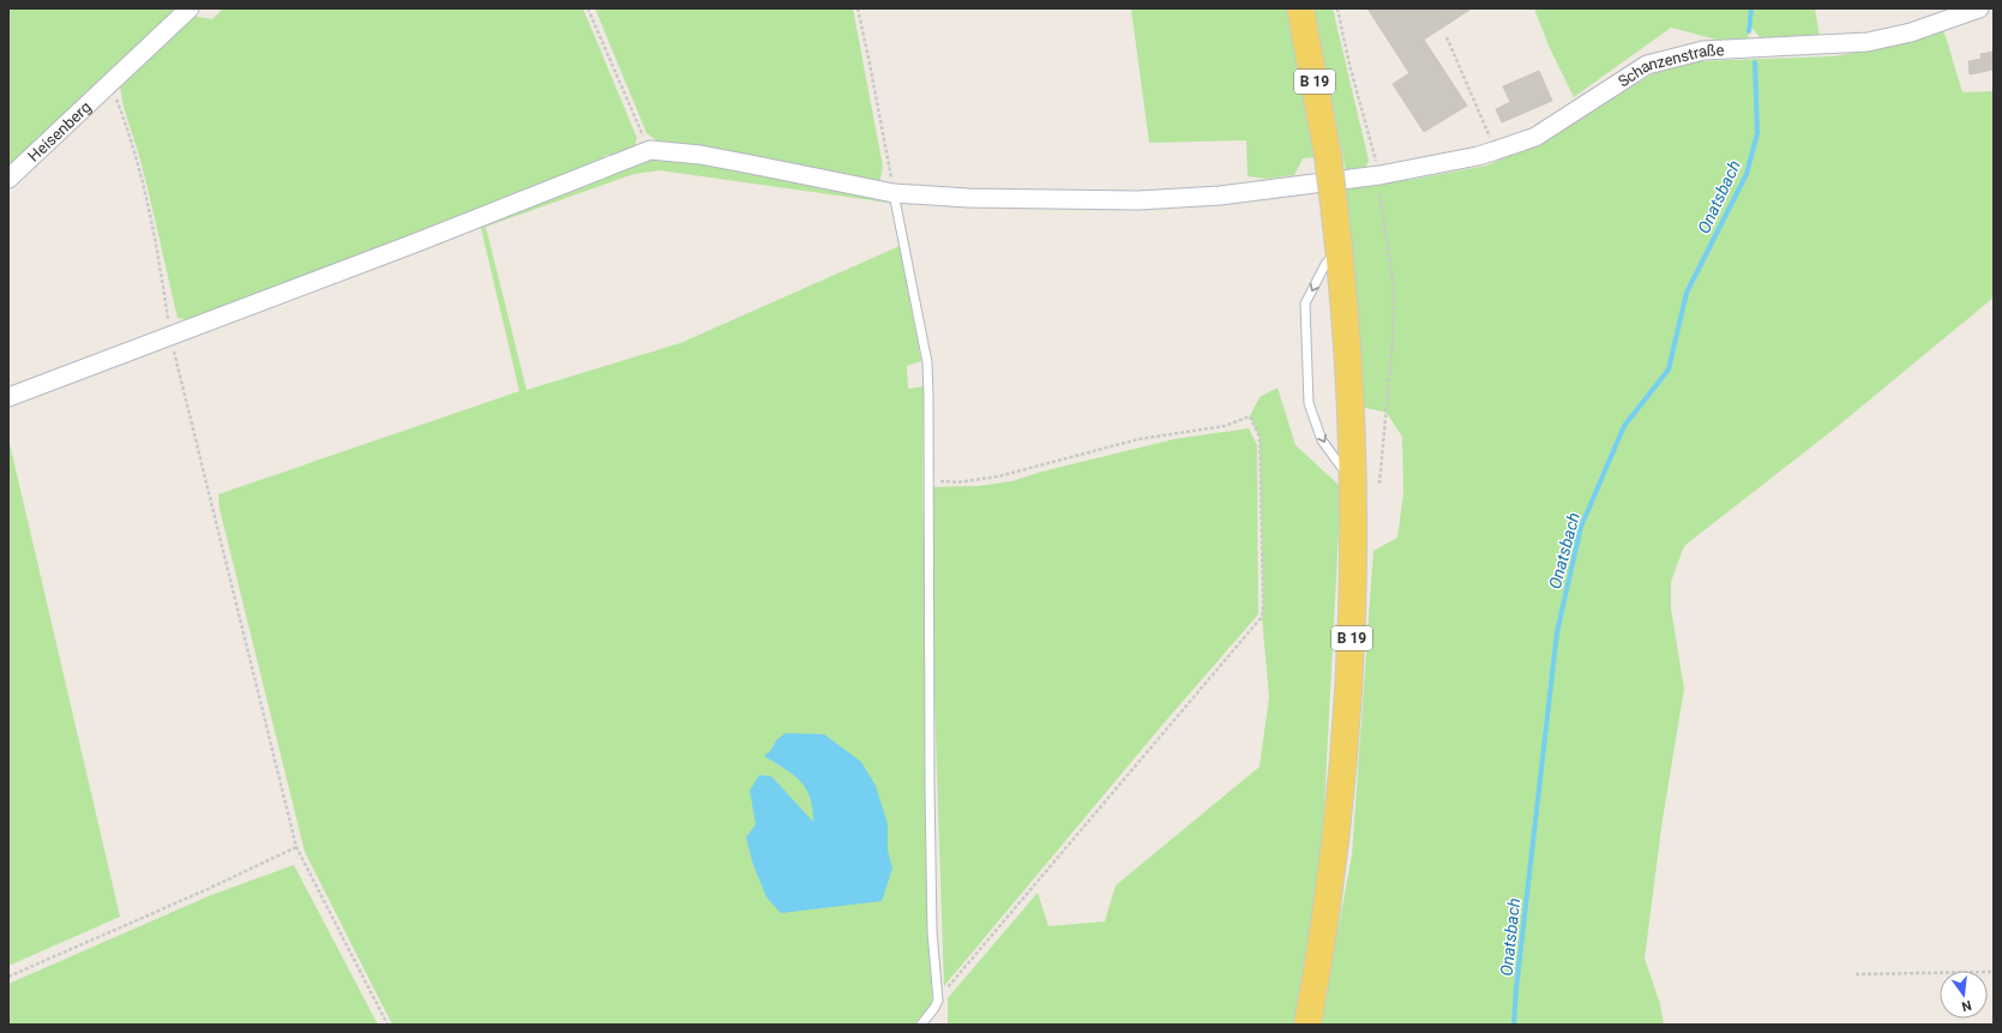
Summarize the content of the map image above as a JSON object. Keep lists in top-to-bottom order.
{
  "streets": {
    "main road": ["B 19"],
    "street": ["Schanzenstraße", "Heisenberg"]
  },
  "water": ["Onatsbach"],
  "north": "bottom"
}
